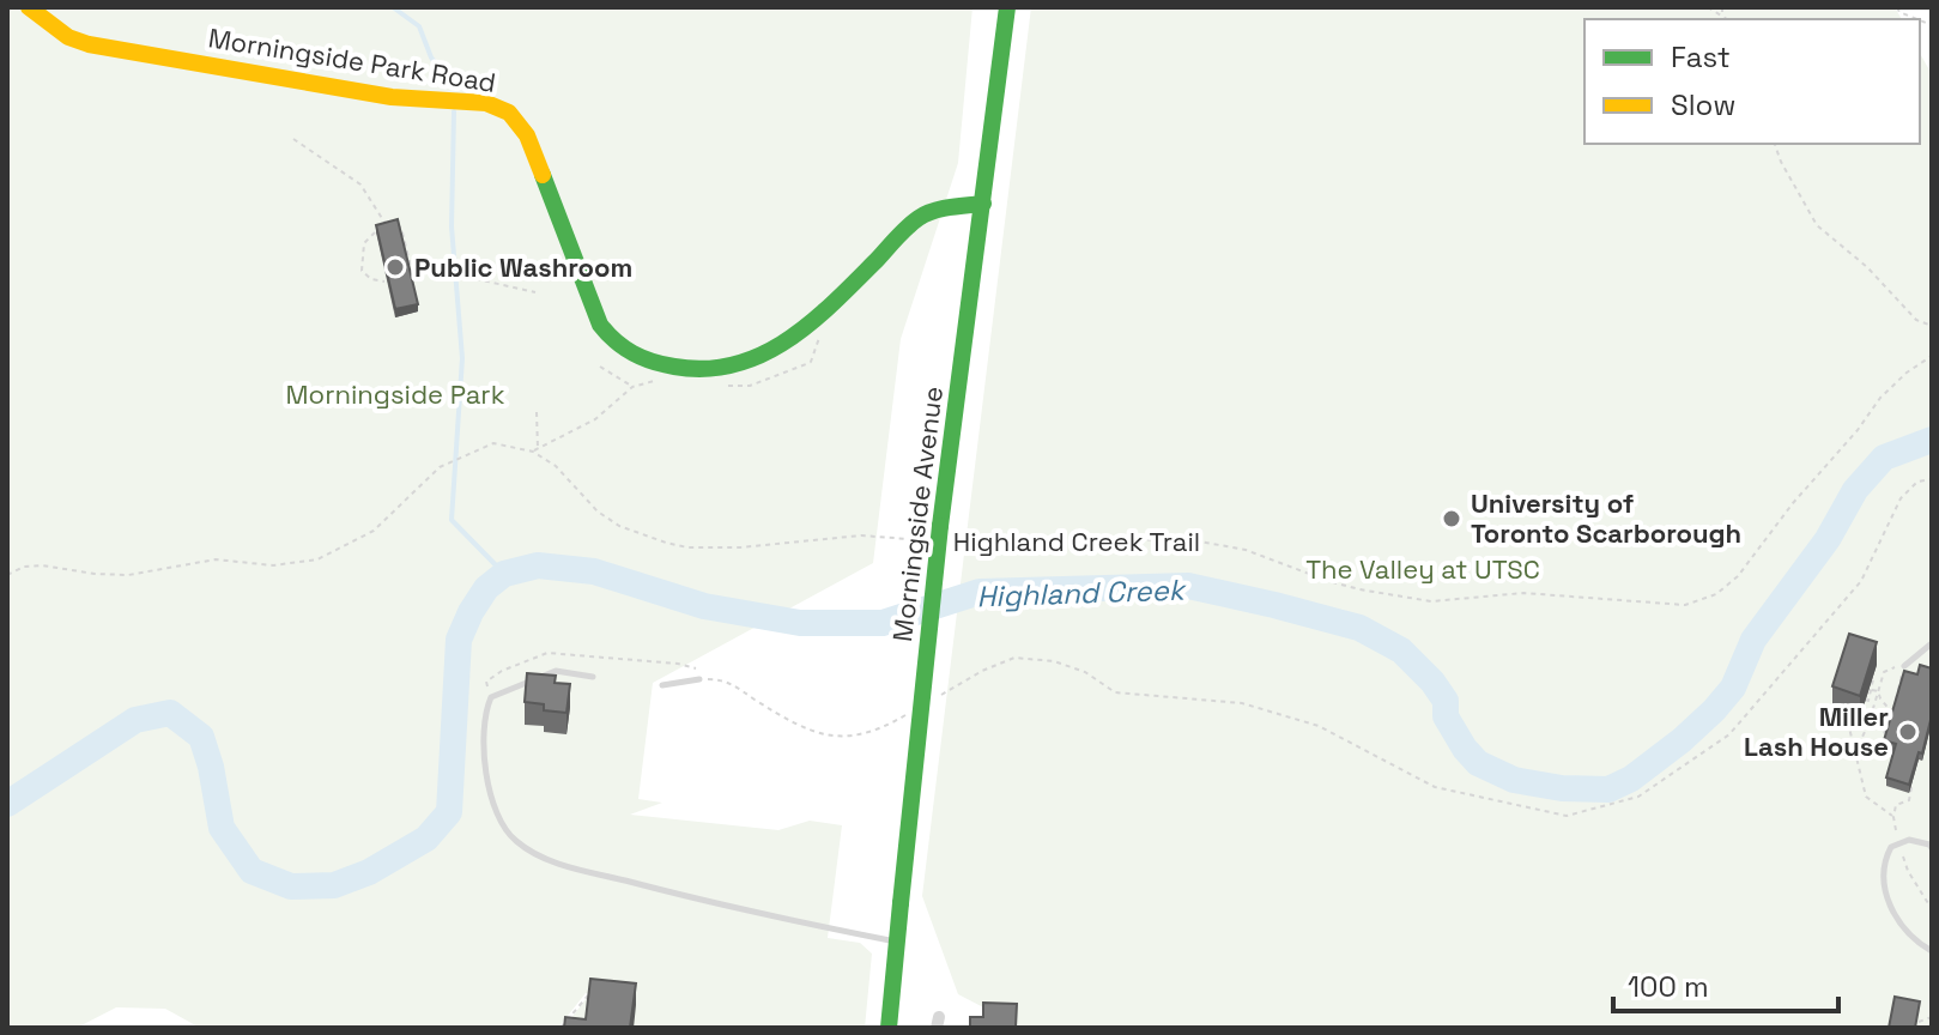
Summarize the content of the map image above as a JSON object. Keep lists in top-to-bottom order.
{
  "streets": {
    "street": ["Morningside Park Road", "Morningside Avenue"],
    "path": ["Highland Creek Trail"]
  },
  "crossings": [
    ["Morningside Park Road", "Morningside Avenue"],
    ["Morningside Avenue", "Highland Creek Trail"]
  ],
  "water": ["Highland Creek"],
  "parks": ["Morningside Park", "The Valley at UTSC"],
  "places": ["Public Washroom", "University of Toronto Scarborough", "Miller Lash House"],
  "legend": ["Fast", "Slow"],
  "scale_bar": "100 m"
}
